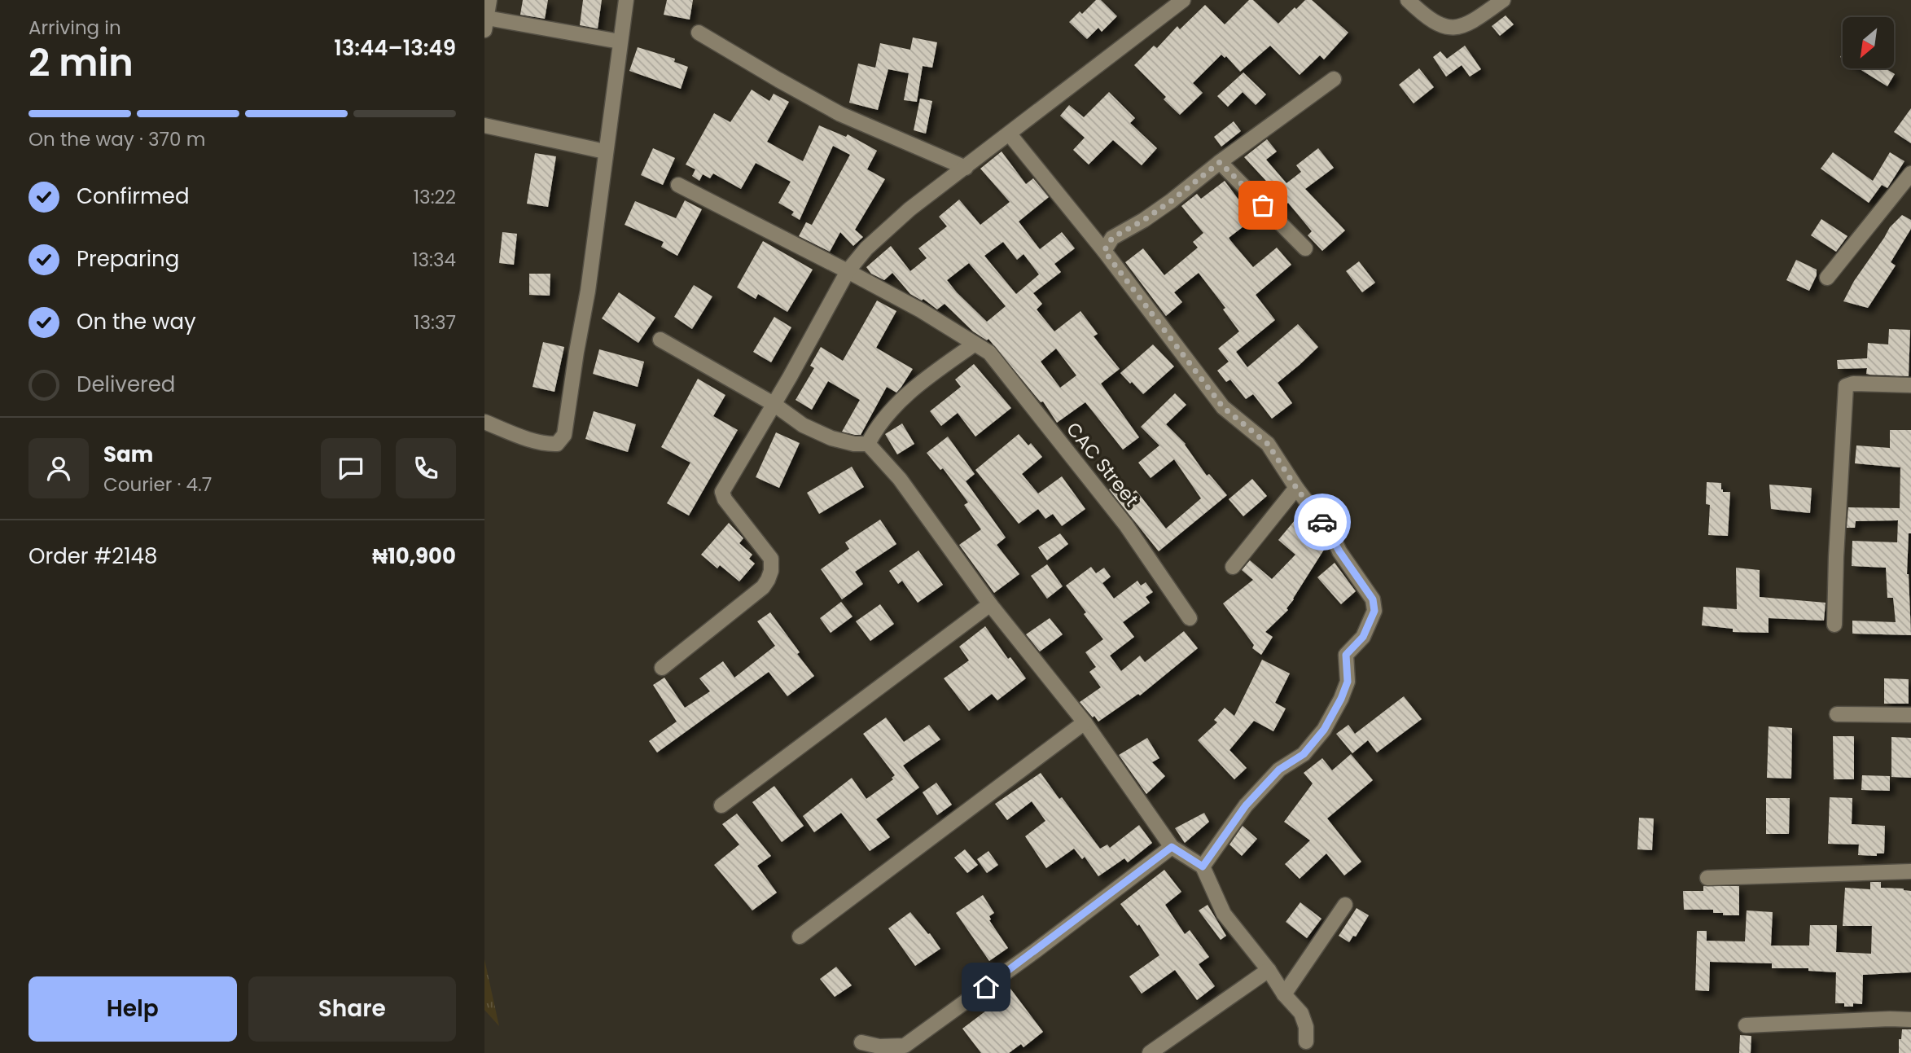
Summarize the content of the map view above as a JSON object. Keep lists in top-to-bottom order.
{
  "streets": {
    "street": ["CAC Street"]
  },
  "north": "bottom left",
  "page": {
    "heading": ["2 min", "Arriving in", "13:44–13:49"],
    "panel": [
      "Sam",
      "Courier · 4.7",
      "Order #2148",
      "₦10,900"
    ],
    "bar": "On the way · 370 m",
    "list": [
      ["Confirmed", "13:22"],
      ["Preparing", "13:34"],
      ["On the way", "13:37"],
      "Delivered"
    ],
    "buttons": ["Help", "Share"]
  }
}
